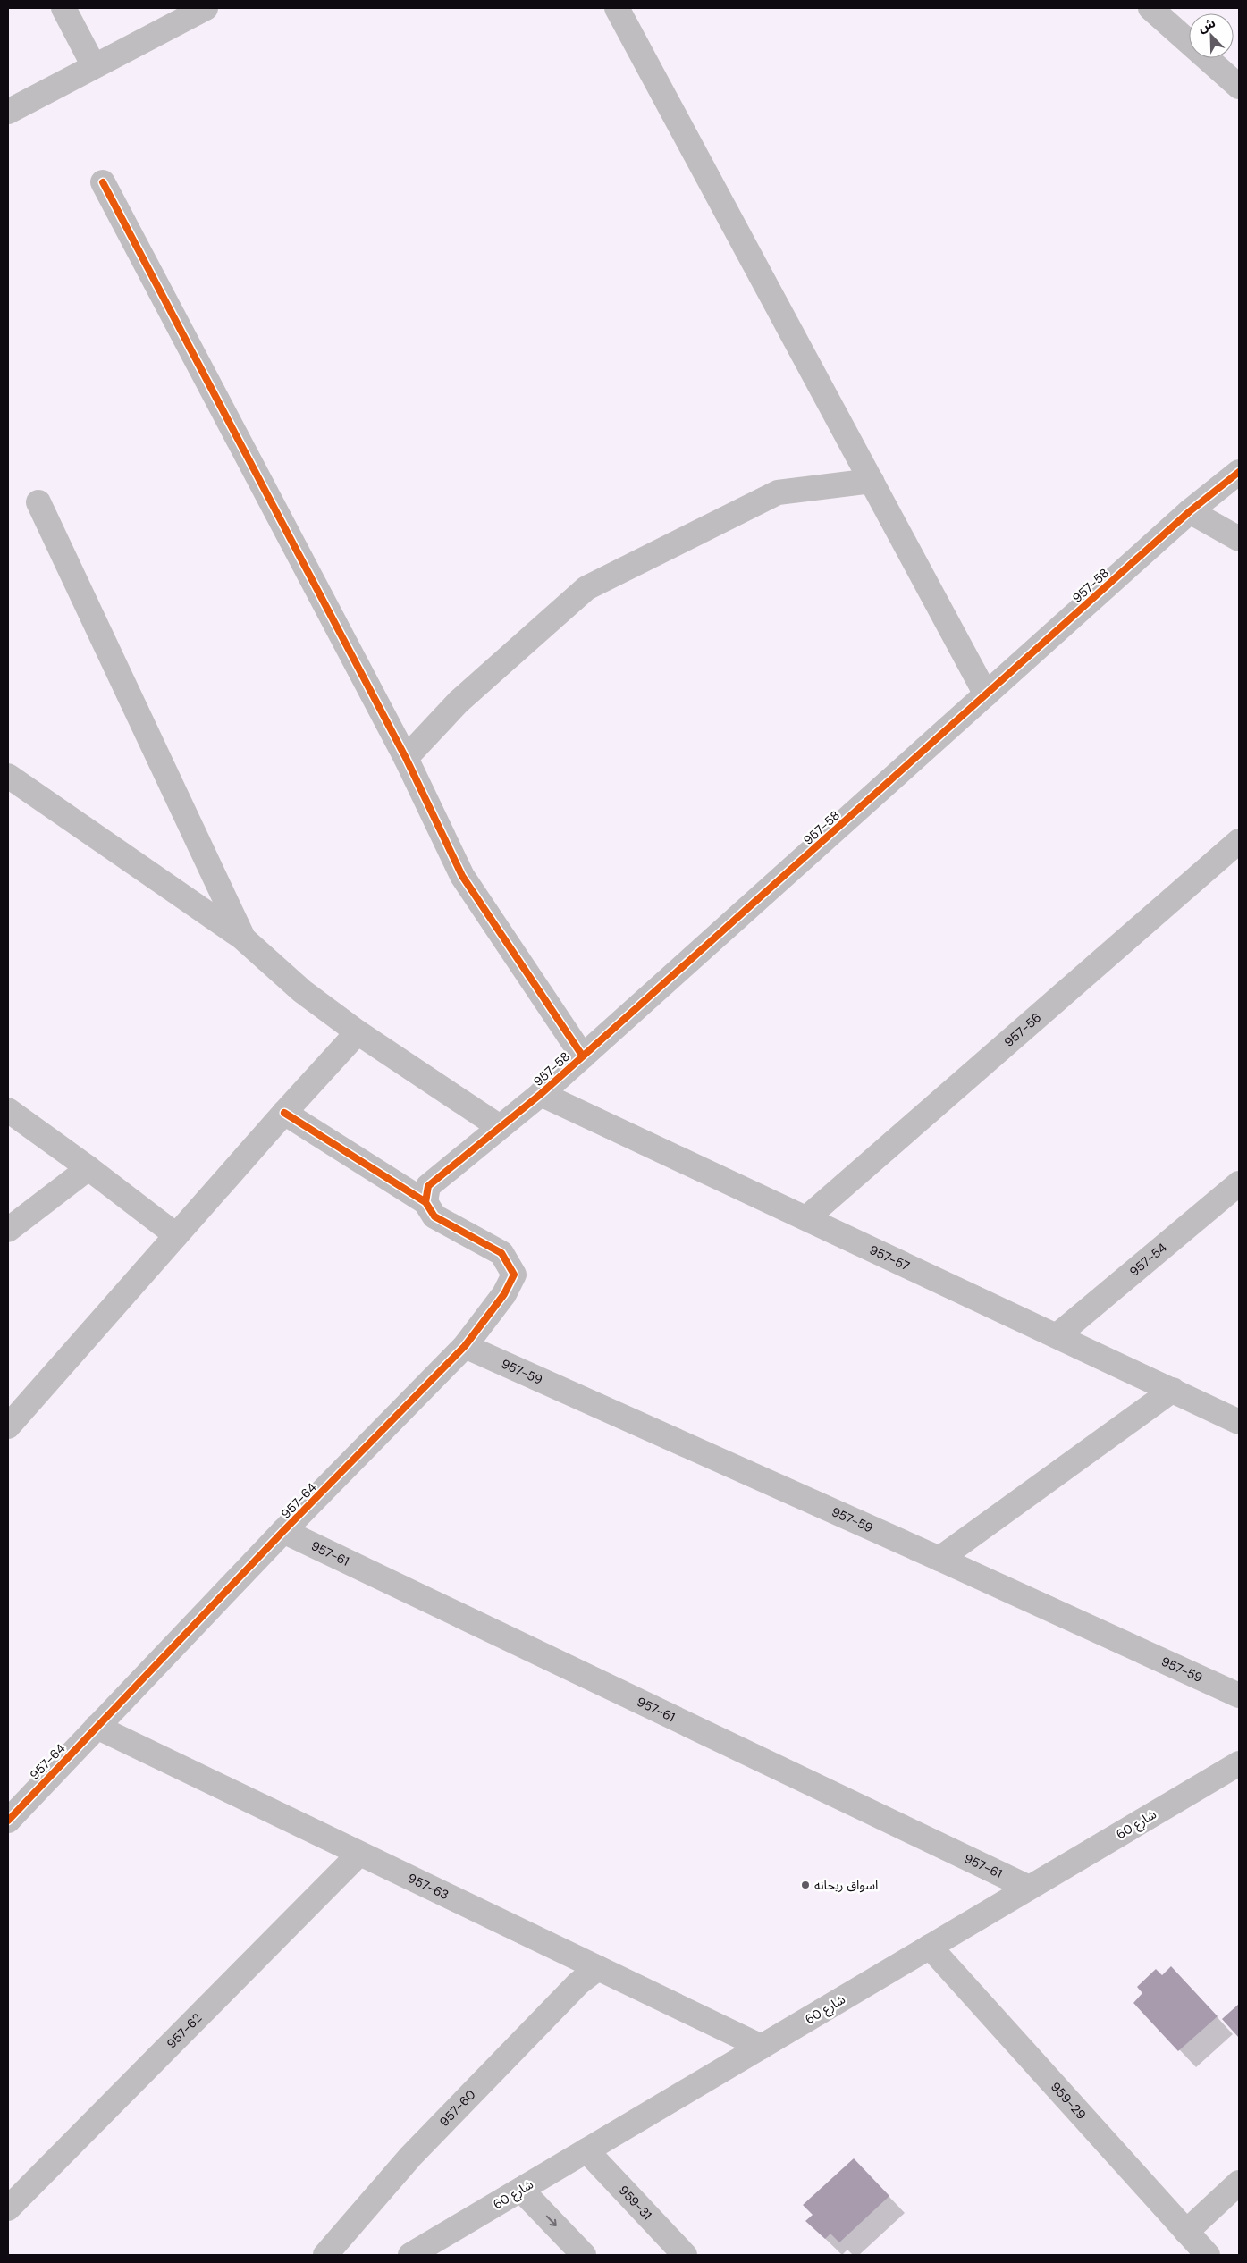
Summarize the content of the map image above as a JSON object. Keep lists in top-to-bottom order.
{
  "streets": {
    "street": [
      "957-58",
      "957-56",
      "957-57",
      "957-54",
      "957-59",
      "957-64",
      "957-61",
      "شارع 60",
      "957-63",
      "957-62",
      "959-29",
      "957-60",
      "959-31"
    ]
  },
  "crossings": [
    ["957-58", "957-57"],
    ["957-58", "957-64"],
    ["957-56", "957-57"],
    ["957-57", "957-54"],
    ["957-59", "957-64"],
    ["957-64", "957-61"],
    ["957-64", "957-63"],
    ["957-61", "شارع 60"],
    ["شارع 60", "957-63"],
    ["شارع 60", "959-29"],
    ["شارع 60", "959-31"],
    ["957-63", "957-62"],
    ["957-63", "957-60"]
  ],
  "places": ["اسواق ريحانه"],
  "north": "top left"
}
